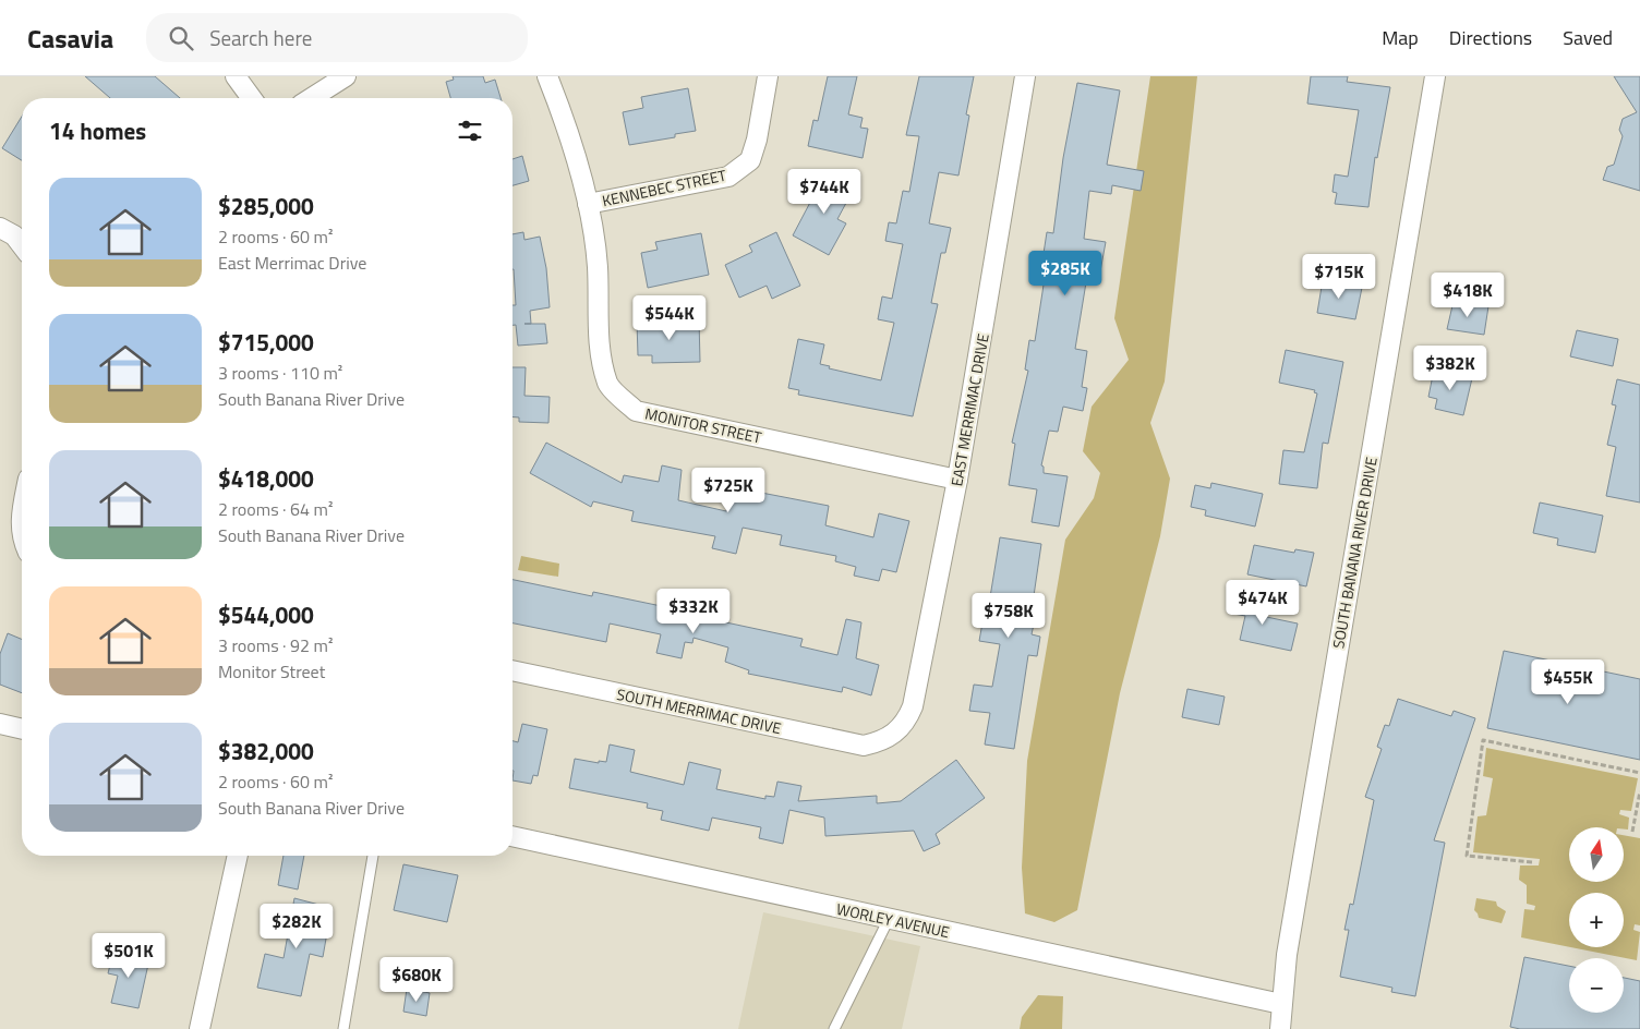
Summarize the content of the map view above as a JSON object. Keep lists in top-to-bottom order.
{
  "streets": {
    "street": [
      "KENNEBEC STREET",
      "EAST MERRIMAC DRIVE",
      "MONITOR STREET",
      "SOUTH BANANA RIVER DRIVE",
      "SOUTH MERRIMAC DRIVE",
      "WORLEY AVENUE"
    ]
  },
  "crossings": [
    ["KENNEBEC STREET", "MONITOR STREET"],
    ["EAST MERRIMAC DRIVE", "MONITOR STREET"],
    ["EAST MERRIMAC DRIVE", "SOUTH MERRIMAC DRIVE"],
    ["SOUTH BANANA RIVER DRIVE", "WORLEY AVENUE"]
  ],
  "north": "top",
  "page": {
    "header": "Casavia",
    "search": "Search here",
    "nav": ["Map", "Directions", "Saved"],
    "heading": "14 homes",
    "list": [
      {
        "name": "$285,000",
        "note": "2 rooms · 60 m² · East Merrimac Drive"
      },
      {
        "name": "$715,000",
        "note": "3 rooms · 110 m² · South Banana River Drive"
      },
      {
        "name": "$418,000",
        "note": "2 rooms · 64 m² · South Banana River Drive"
      },
      {
        "name": "$544,000",
        "note": "3 rooms · 92 m² · Monitor Street"
      },
      {
        "name": "$382,000",
        "note": "2 rooms · 60 m² · South Banana River Drive"
      }
    ],
    "price": [
      "$744K",
      "$285K",
      "$715K",
      "$418K",
      "$544K",
      "$382K",
      "$725K",
      "$474K",
      "$332K",
      "$758K",
      "$455K",
      "$282K",
      "$501K",
      "$680K"
    ],
    "map_buttons": ["+", "−"]
  }
}
